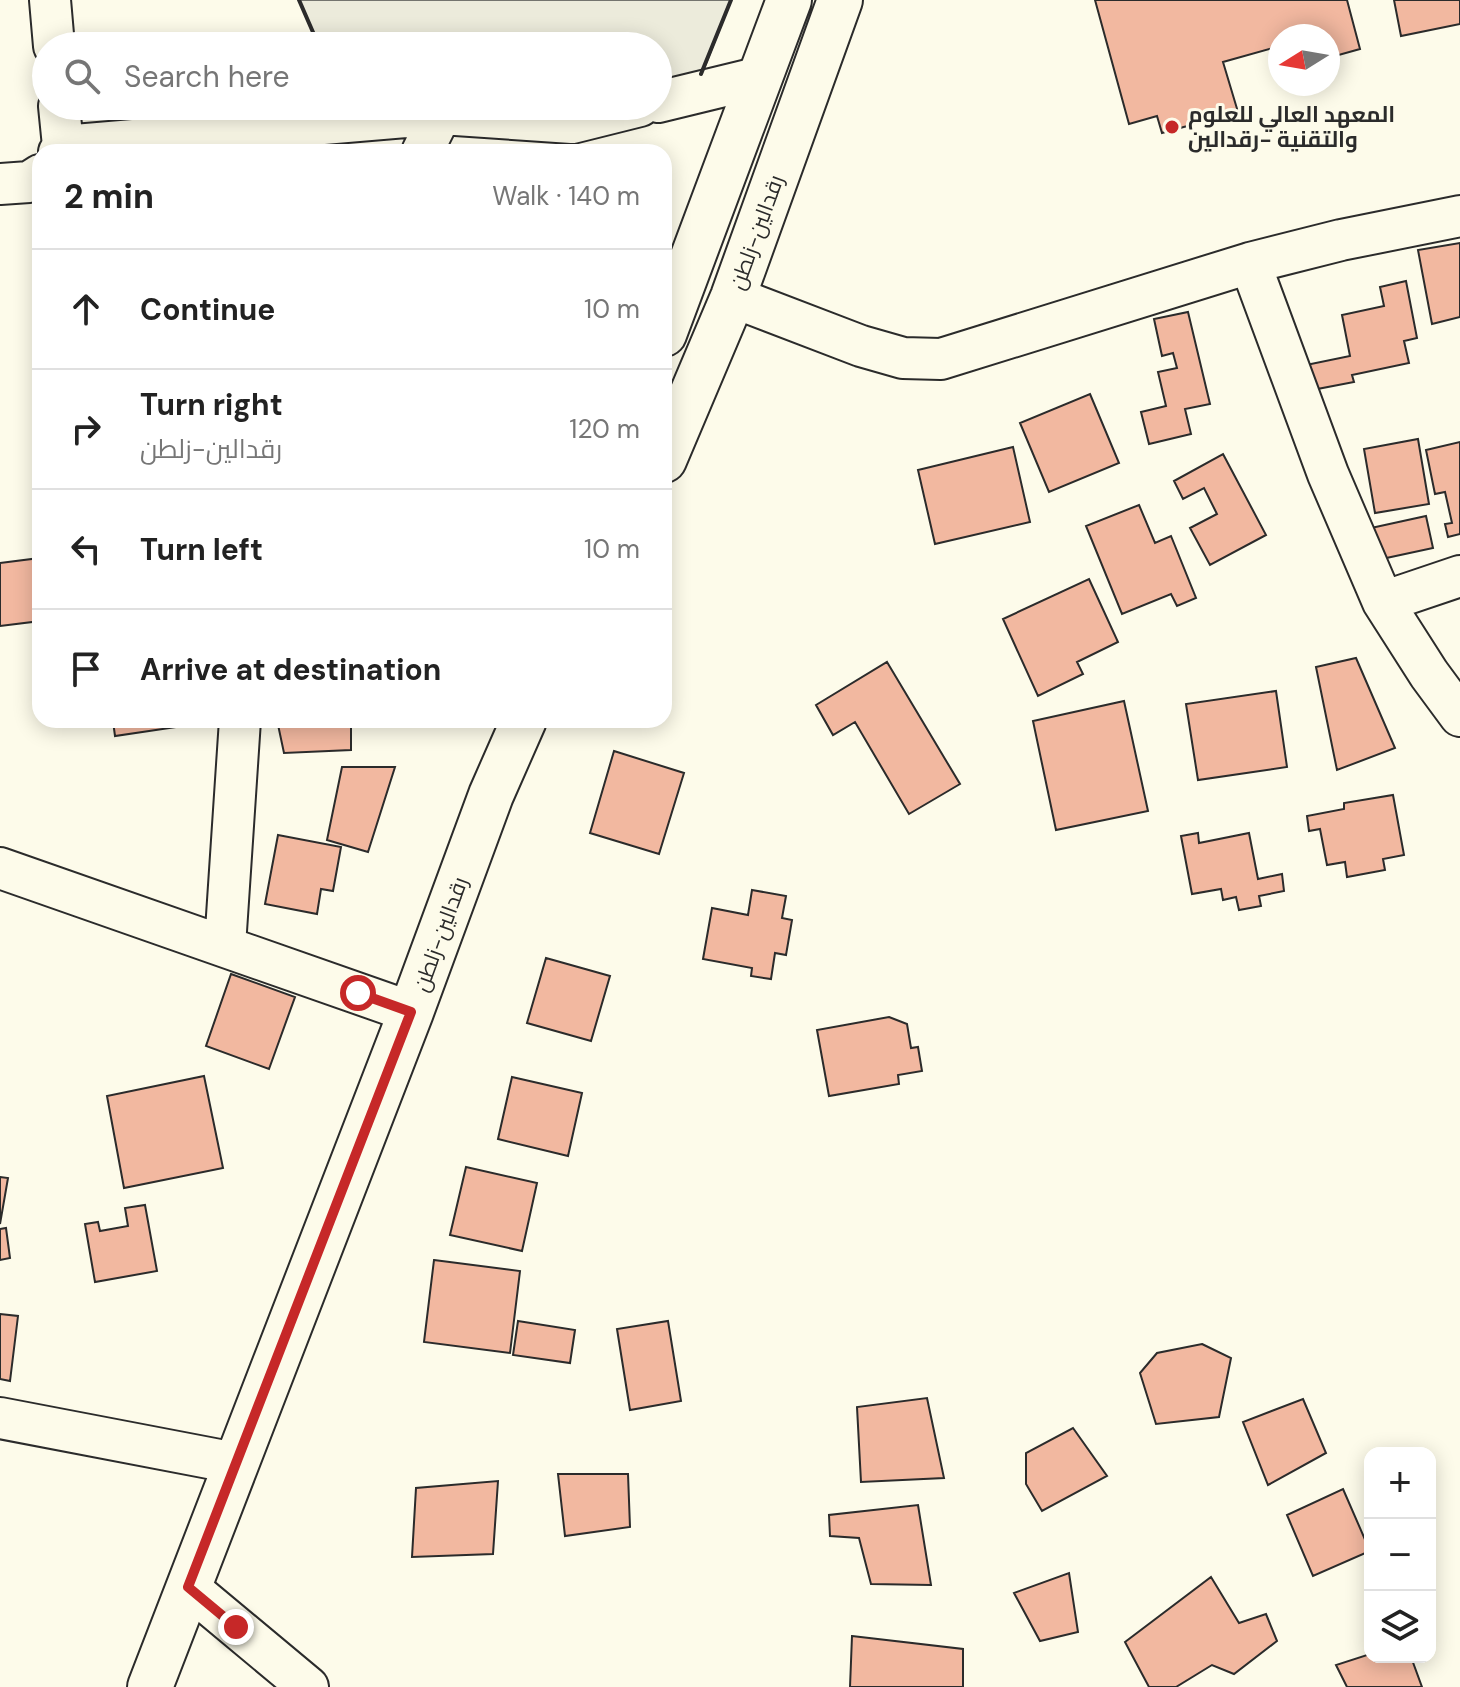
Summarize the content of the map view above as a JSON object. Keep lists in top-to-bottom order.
{
  "streets": {
    "main road": ["رقدالين-زلطن"]
  },
  "places": ["المعهد العالي للعلوم والتقنية -رقدالين"],
  "north": "left",
  "page": {
    "search": "Search here",
    "heading": ["2 min", "Walk · 140 m"],
    "list": [
      ["Continue", "10 m"],
      ["Turn right", "رقدالين-زلطن", "120 m"],
      ["Turn left", "10 m"],
      "Arrive at destination"
    ],
    "map_buttons": ["+", "−"]
  }
}
